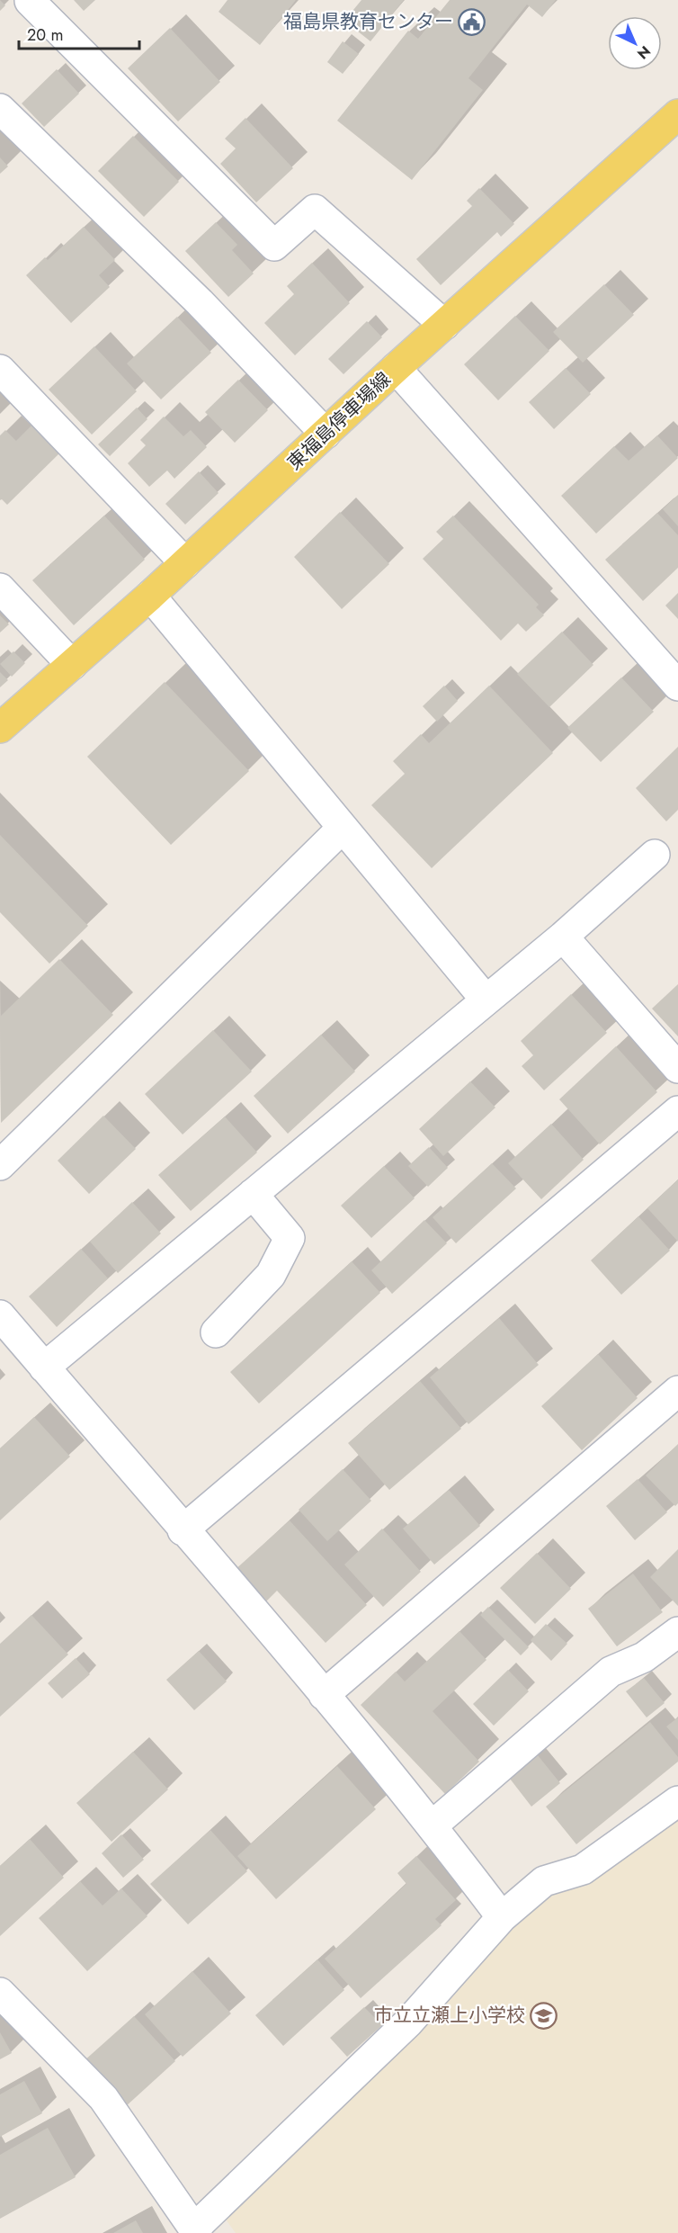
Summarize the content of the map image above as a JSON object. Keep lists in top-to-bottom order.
{
  "streets": {
    "main road": ["東福島停車場線"]
  },
  "places": {
    "public building": ["福島県教育センター"],
    "school or university": ["市立立瀬上小学校"]
  },
  "scale_bar": "20 m",
  "north": "bottom right"
}
